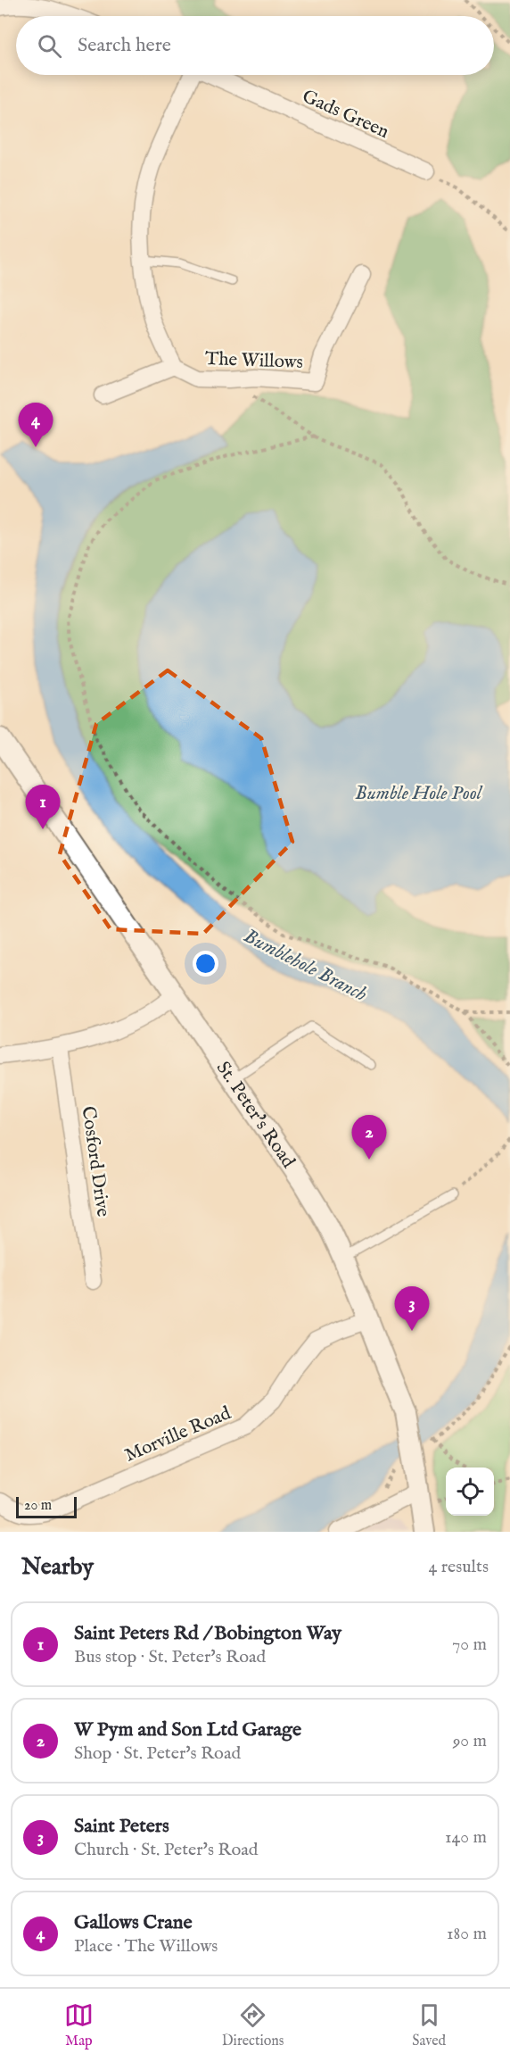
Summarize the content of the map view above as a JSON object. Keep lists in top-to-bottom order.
{
  "streets": {
    "street": [
      "Gads Green",
      "The Willows",
      "St. Peter's Road",
      "Cosford Drive",
      "Morville Road"
    ]
  },
  "crossings": [
    ["St. Peter's Road", "Morville Road"]
  ],
  "water": ["Bumble Hole Pool", "Bumblehole Branch"],
  "scale_bar": "20 m",
  "page": {
    "search": "Search here",
    "pins": [
      "4",
      "1",
      "2",
      "3"
    ],
    "scale": "20 m",
    "heading": ["Nearby", "4 results"],
    "list": [
      {
        "mark": "1",
        "name": "Saint Peters Rd / Bobington Way",
        "note": "Bus stop · St. Peter's Road",
        "value": "70 m"
      },
      {
        "mark": "2",
        "name": "W Pym and Son Ltd Garage",
        "note": "Shop · St. Peter's Road",
        "value": "90 m"
      },
      {
        "mark": "3",
        "name": "Saint Peters",
        "note": "Church · St. Peter's Road",
        "value": "140 m"
      },
      {
        "mark": "4",
        "name": "Gallows Crane",
        "note": "Place · The Willows",
        "value": "180 m"
      }
    ],
    "nav": ["Map", "Directions", "Saved"]
  }
}
